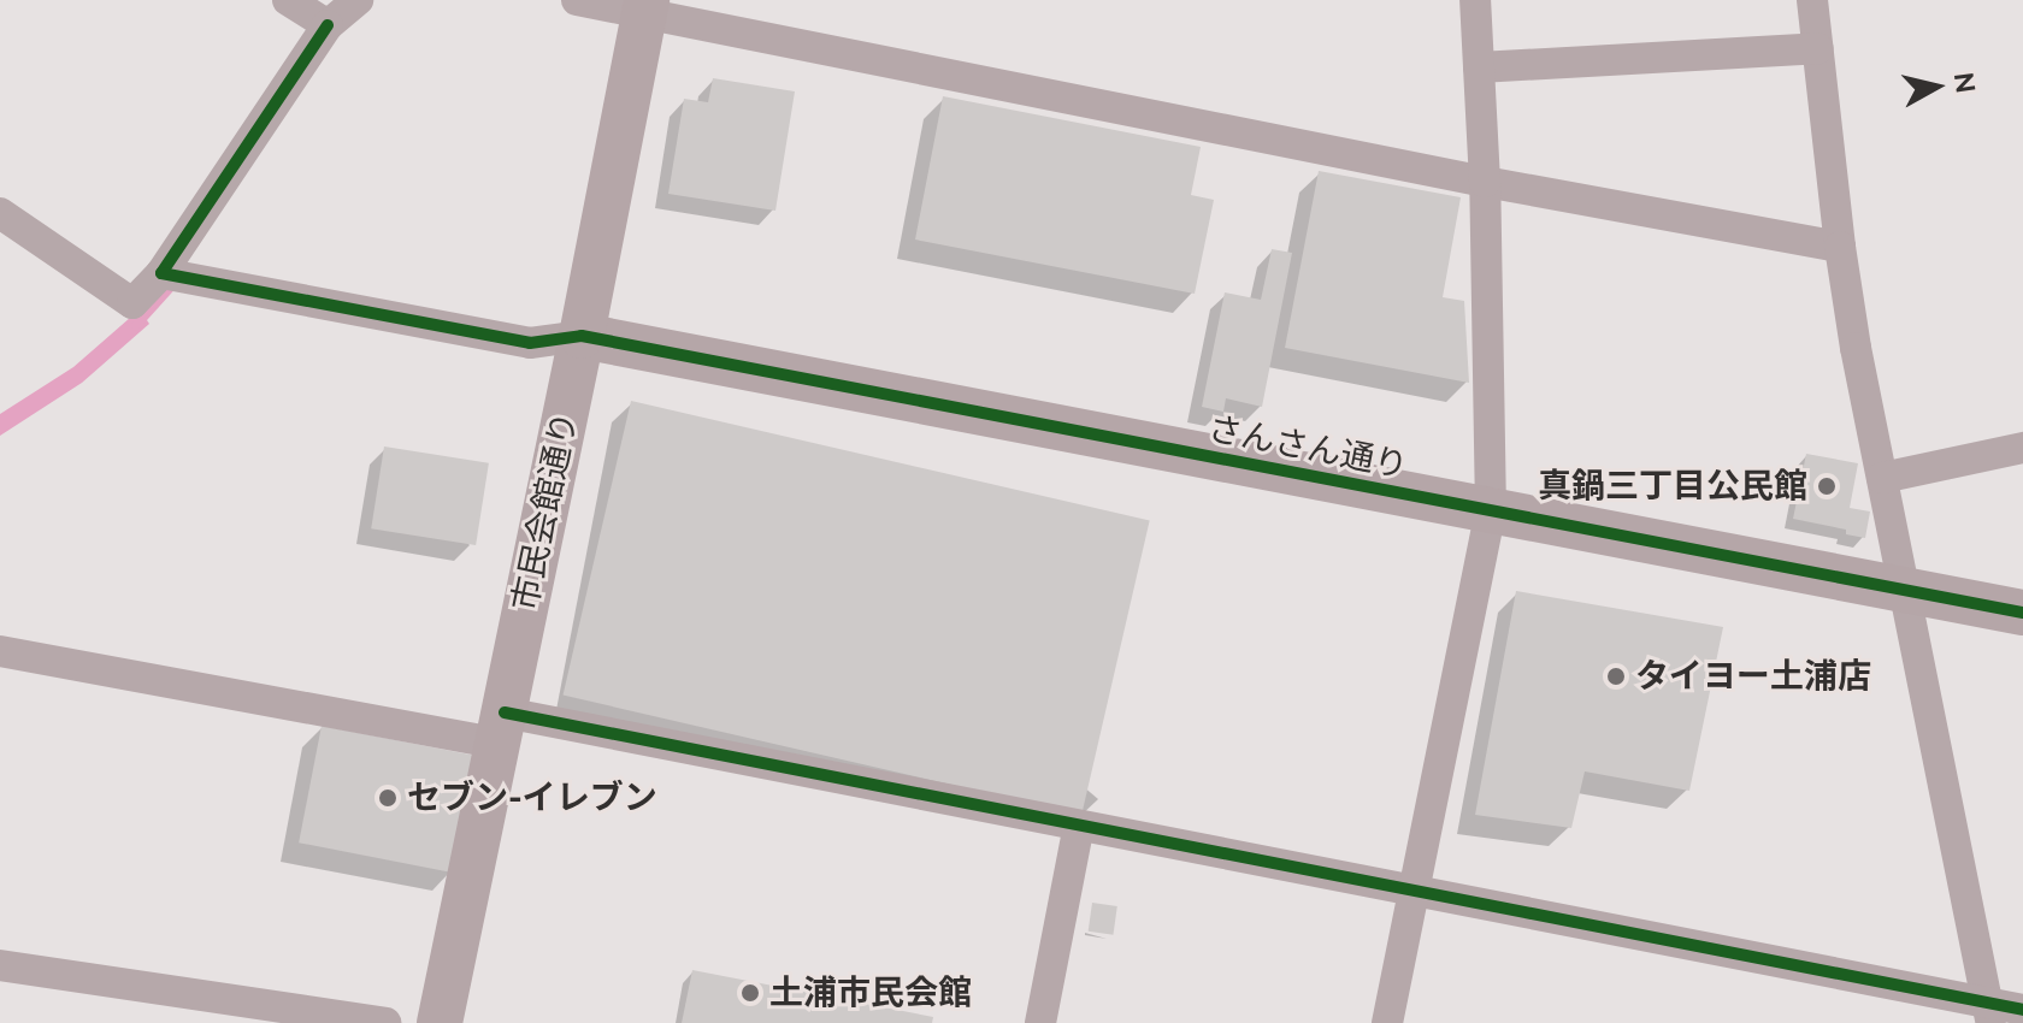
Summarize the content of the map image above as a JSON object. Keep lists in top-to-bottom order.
{
  "streets": {
    "street": ["さんさん通り", "市民会館通り"]
  },
  "crossings": [
    ["さんさん通り", "市民会館通り"]
  ],
  "places": [
    "真鍋三丁目公民館",
    "タイヨー土浦店",
    "セブン-イレブン",
    "土浦市民会館"
  ],
  "north": "right"
}
